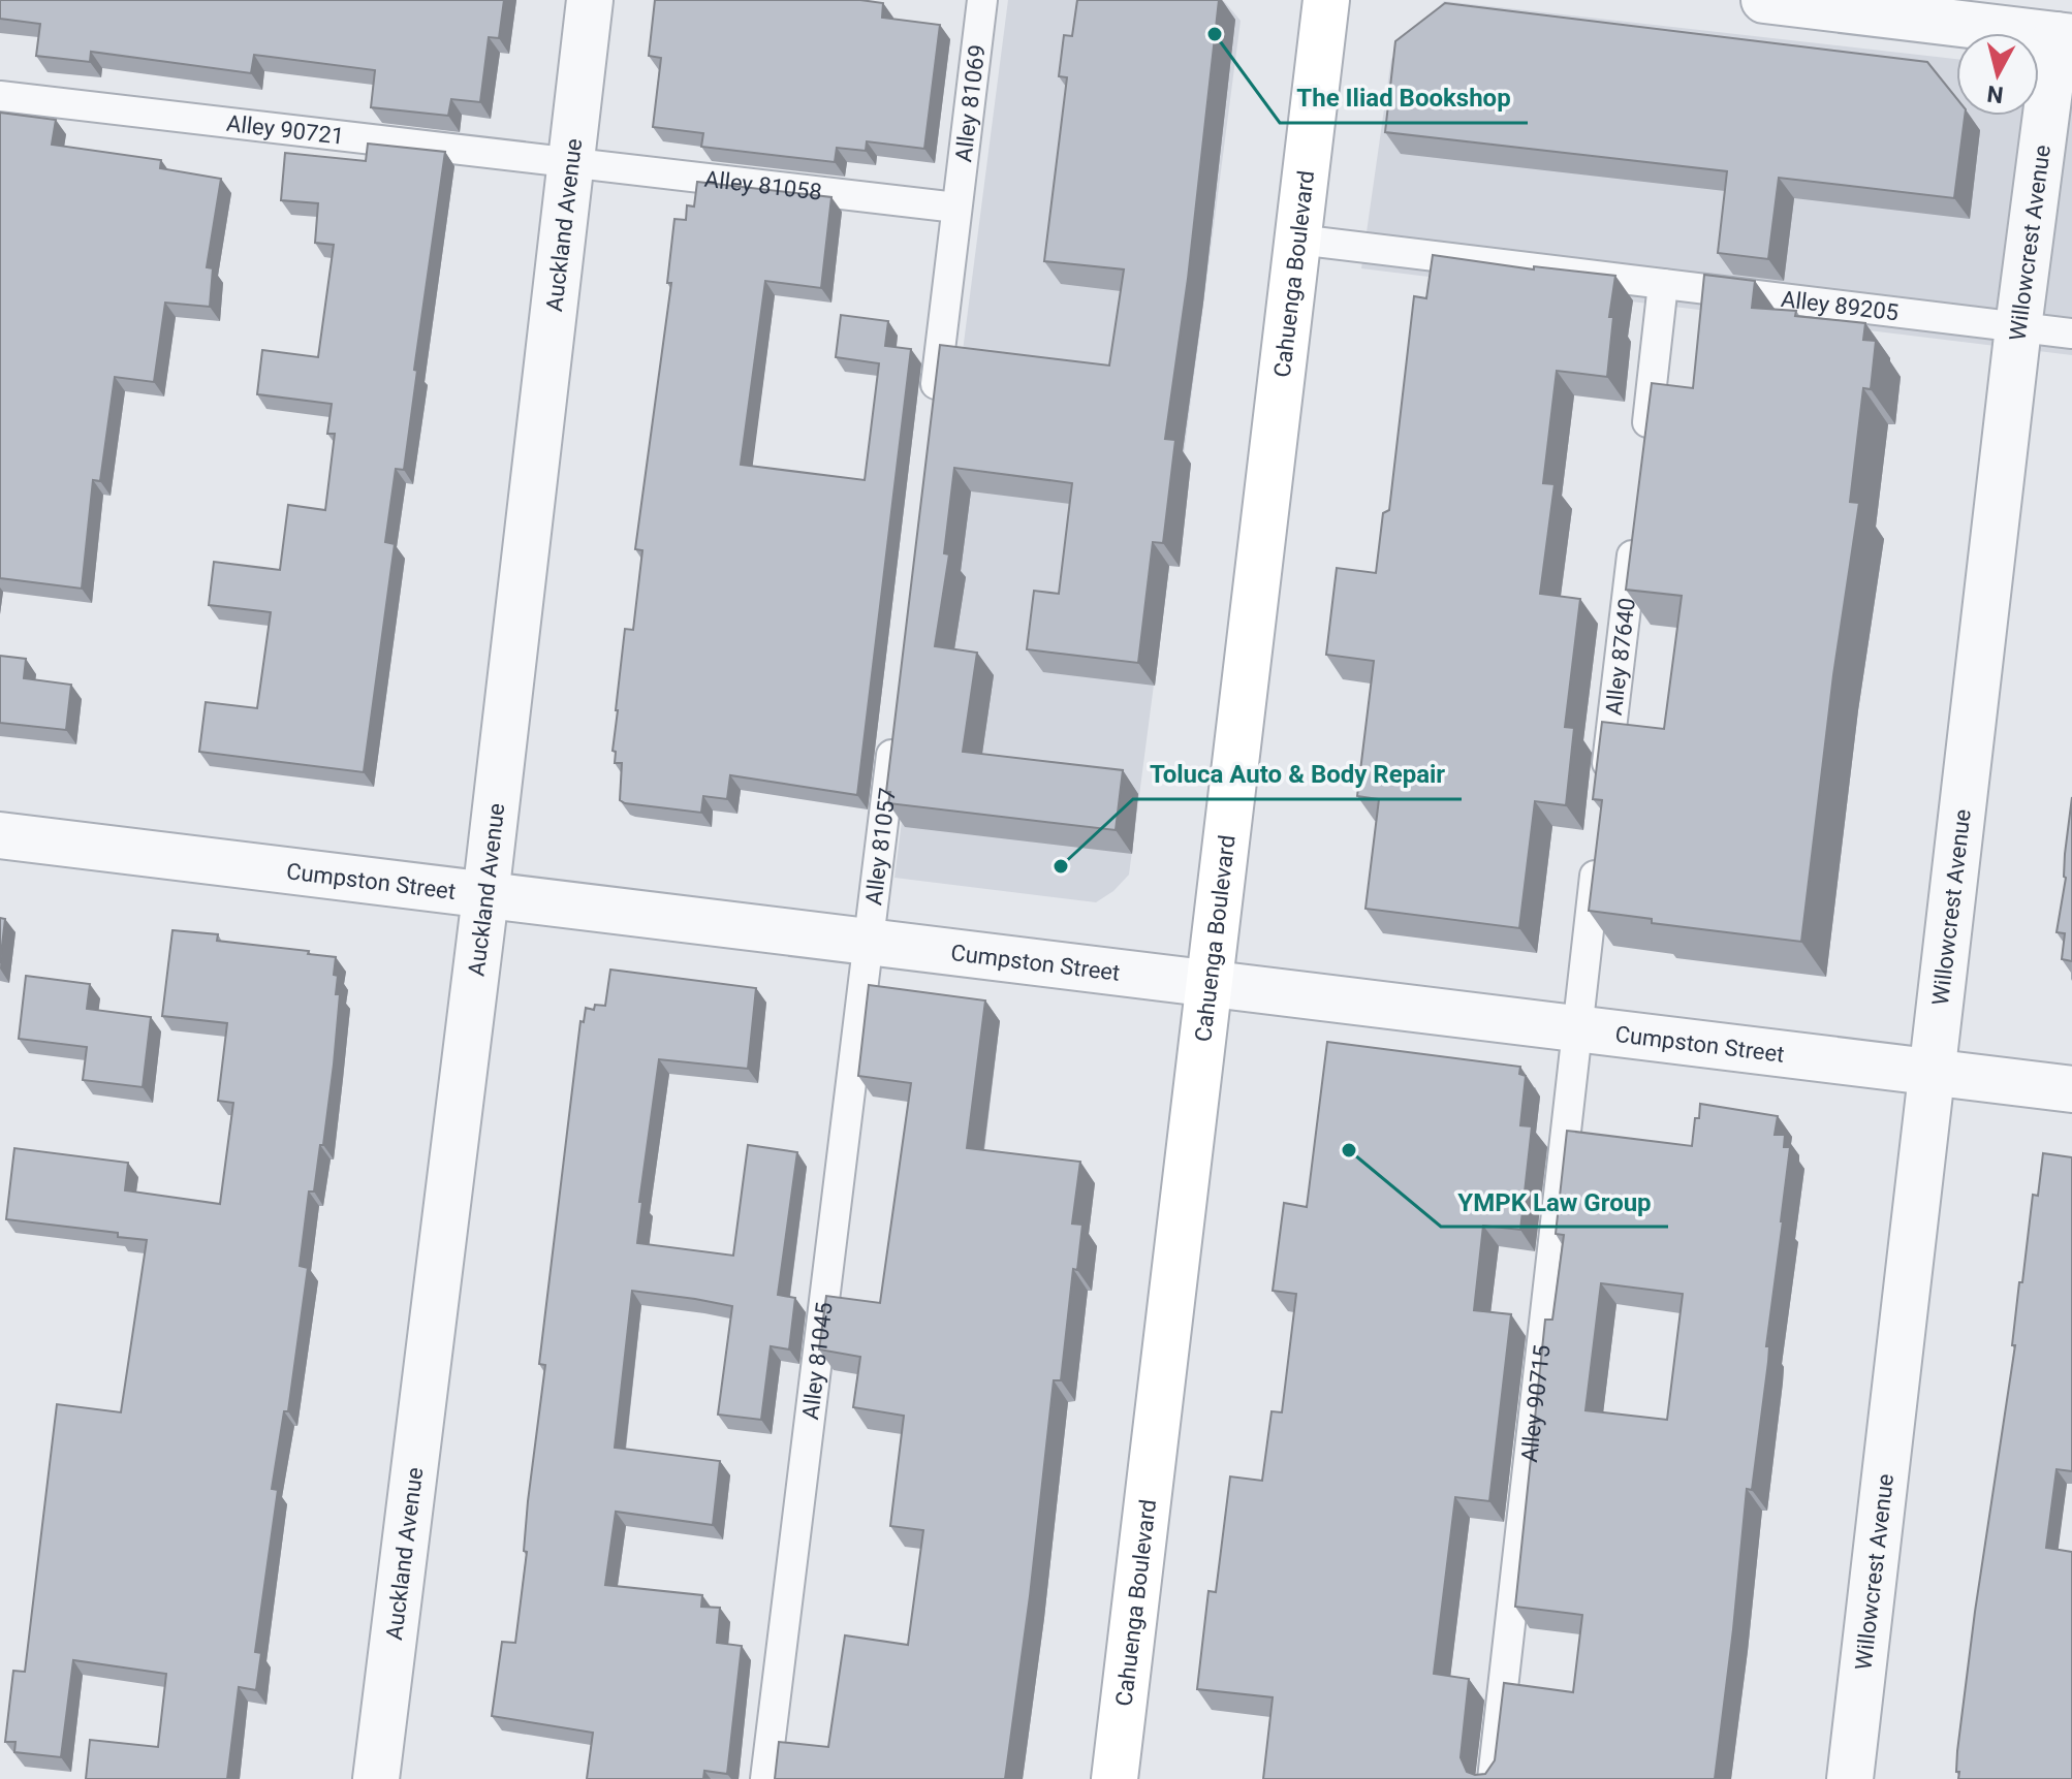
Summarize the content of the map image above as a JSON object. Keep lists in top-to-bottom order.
{
  "streets": {
    "main road": ["Cahuenga Boulevard"],
    "street": ["Auckland Avenue", "Willowcrest Avenue", "Cumpston Street"],
    "lane": [
      "Alley 81069",
      "Alley 90721",
      "Alley 81058",
      "Alley 89205",
      "Alley 87640",
      "Alley 81057",
      "Alley 81045",
      "Alley 90715"
    ]
  },
  "crossings": [
    ["Alley 81069", "Alley 81058"],
    ["Alley 90721", "Alley 81058"],
    ["Alley 90721", "Auckland Avenue"],
    ["Alley 81058", "Auckland Avenue"],
    ["Auckland Avenue", "Cumpston Street"],
    ["Willowcrest Avenue", "Alley 89205"],
    ["Willowcrest Avenue", "Cumpston Street"],
    ["Cahuenga Boulevard", "Alley 89205"],
    ["Cahuenga Boulevard", "Cumpston Street"],
    ["Alley 81057", "Cumpston Street"],
    ["Alley 81057", "Alley 81045"],
    ["Cumpston Street", "Alley 81045"],
    ["Cumpston Street", "Alley 90715"]
  ],
  "places": ["The Iliad Bookshop", "Toluca Auto & Body Repair", "YMPK Law Group"],
  "north": "bottom"
}
